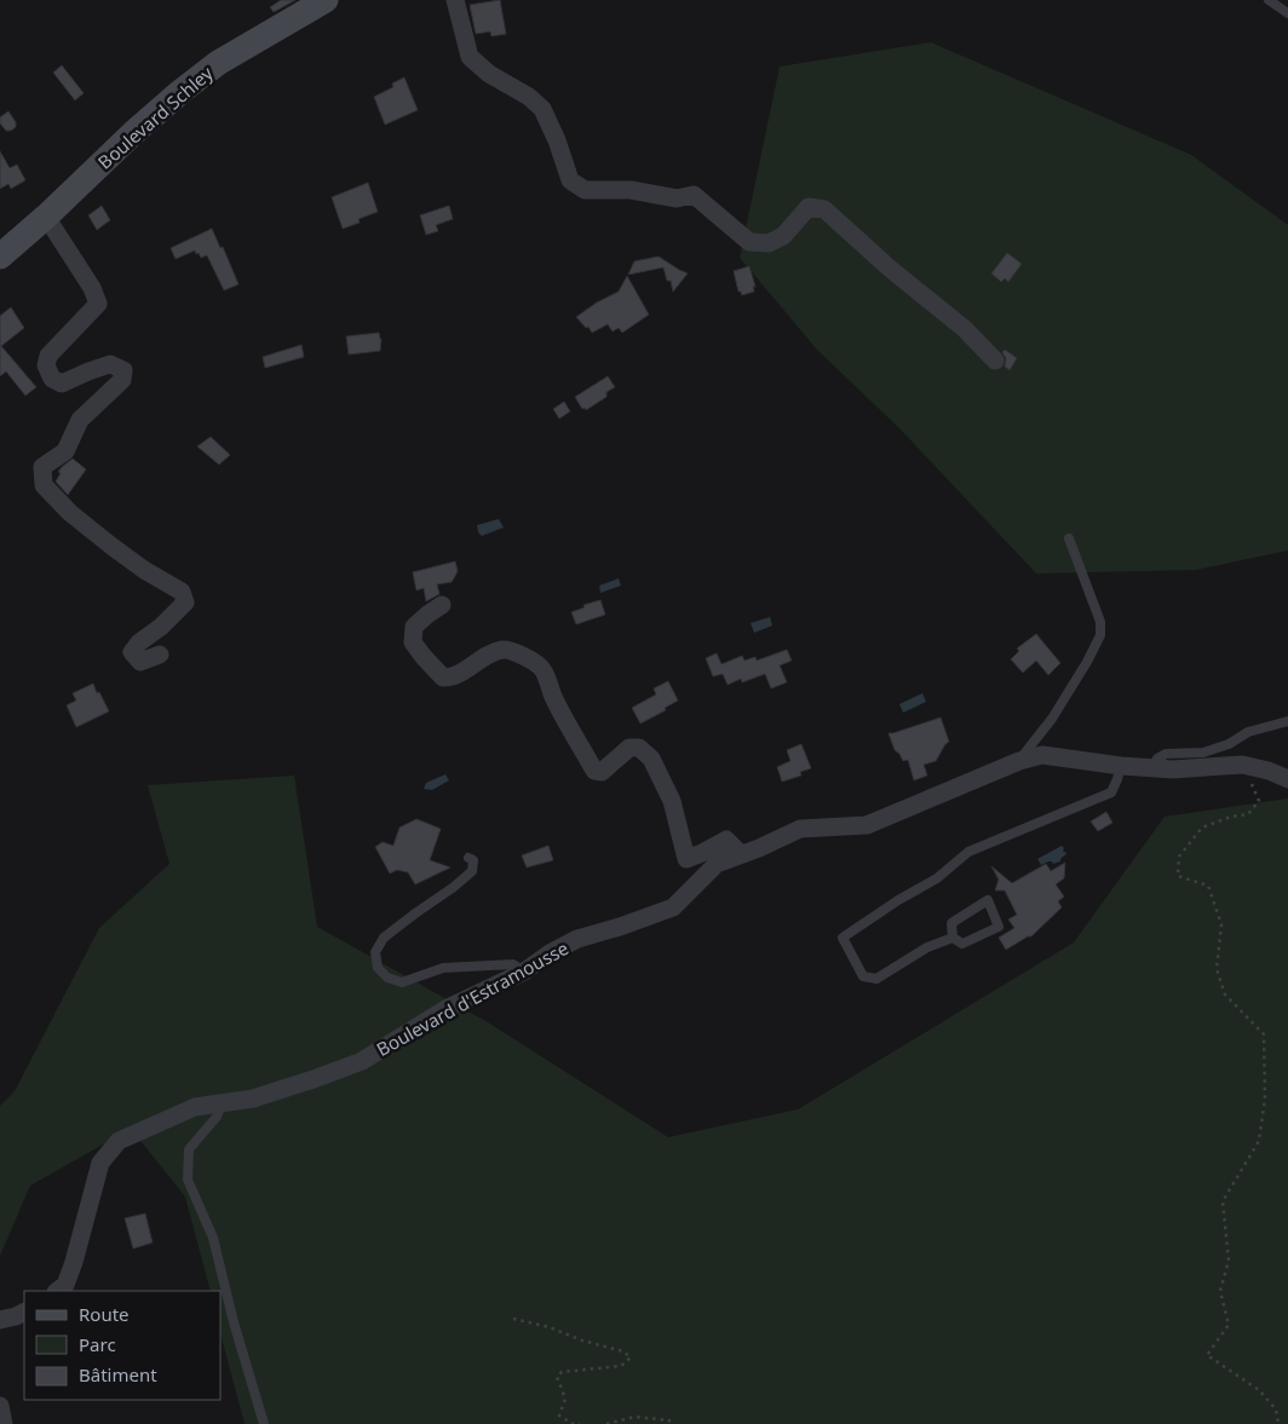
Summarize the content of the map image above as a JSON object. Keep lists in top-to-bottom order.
{
  "streets": {
    "main road": ["Boulevard Schley"],
    "street": ["Boulevard d'Estramousse"]
  },
  "legend": ["Route", "Parc", "Bâtiment"]
}
